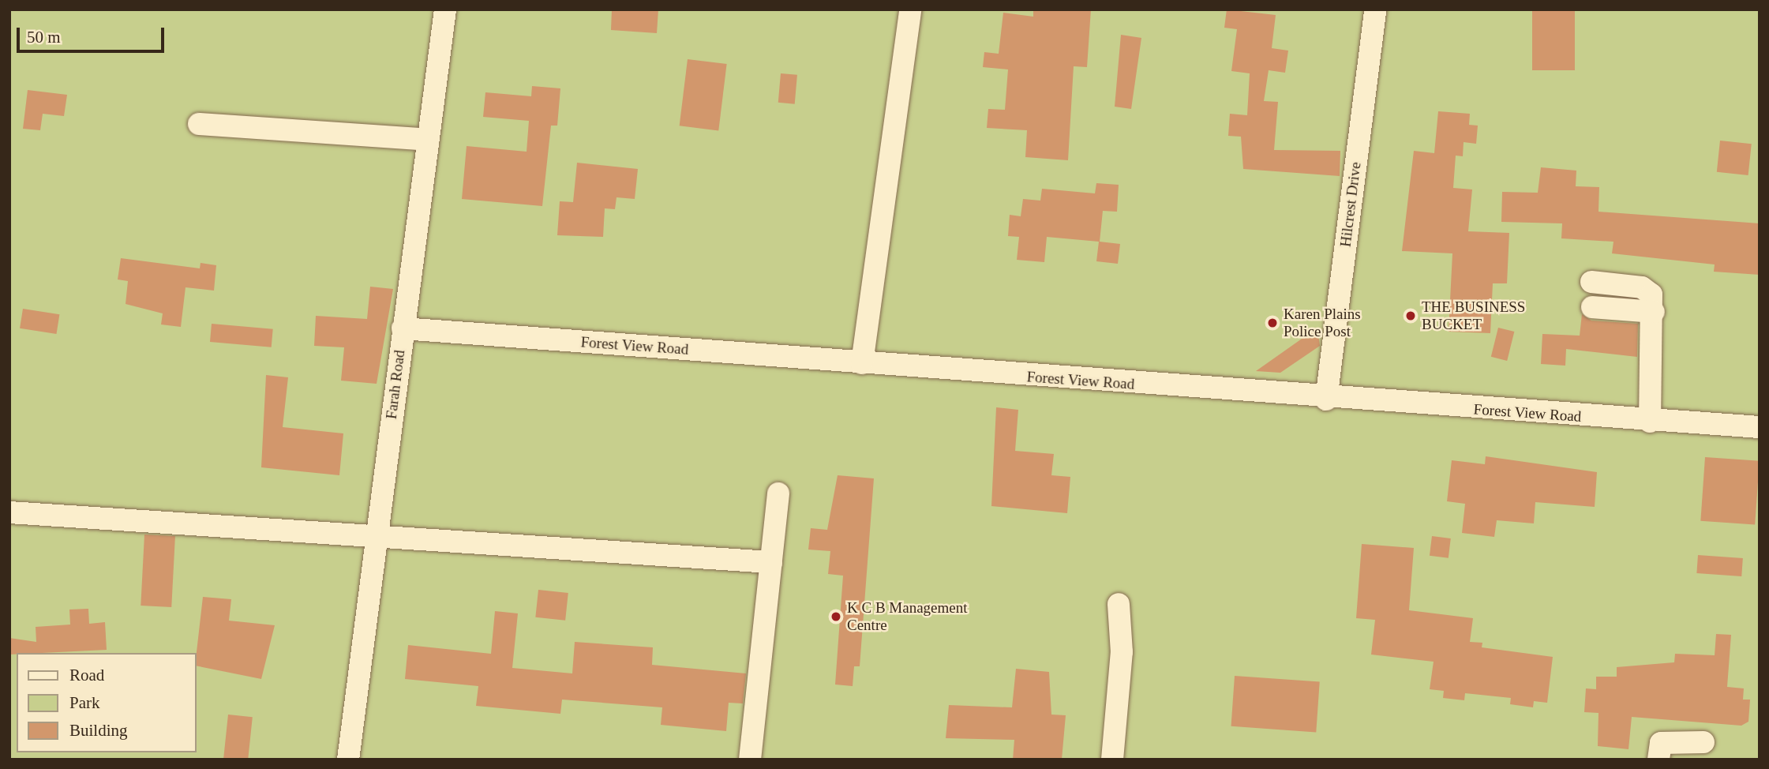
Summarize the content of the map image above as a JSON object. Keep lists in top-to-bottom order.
{
  "streets": {
    "street": ["Hilcrest Drive", "Forest View Road", "Farah Road"]
  },
  "crossings": [
    ["Hilcrest Drive", "Forest View Road"],
    ["Forest View Road", "Farah Road"]
  ],
  "places": ["THE BUSINESS BUCKET", "Karen Plains Police Post", "K C B Management Centre"],
  "legend": ["Road", "Park", "Building"],
  "scale_bar": "50 m"
}
